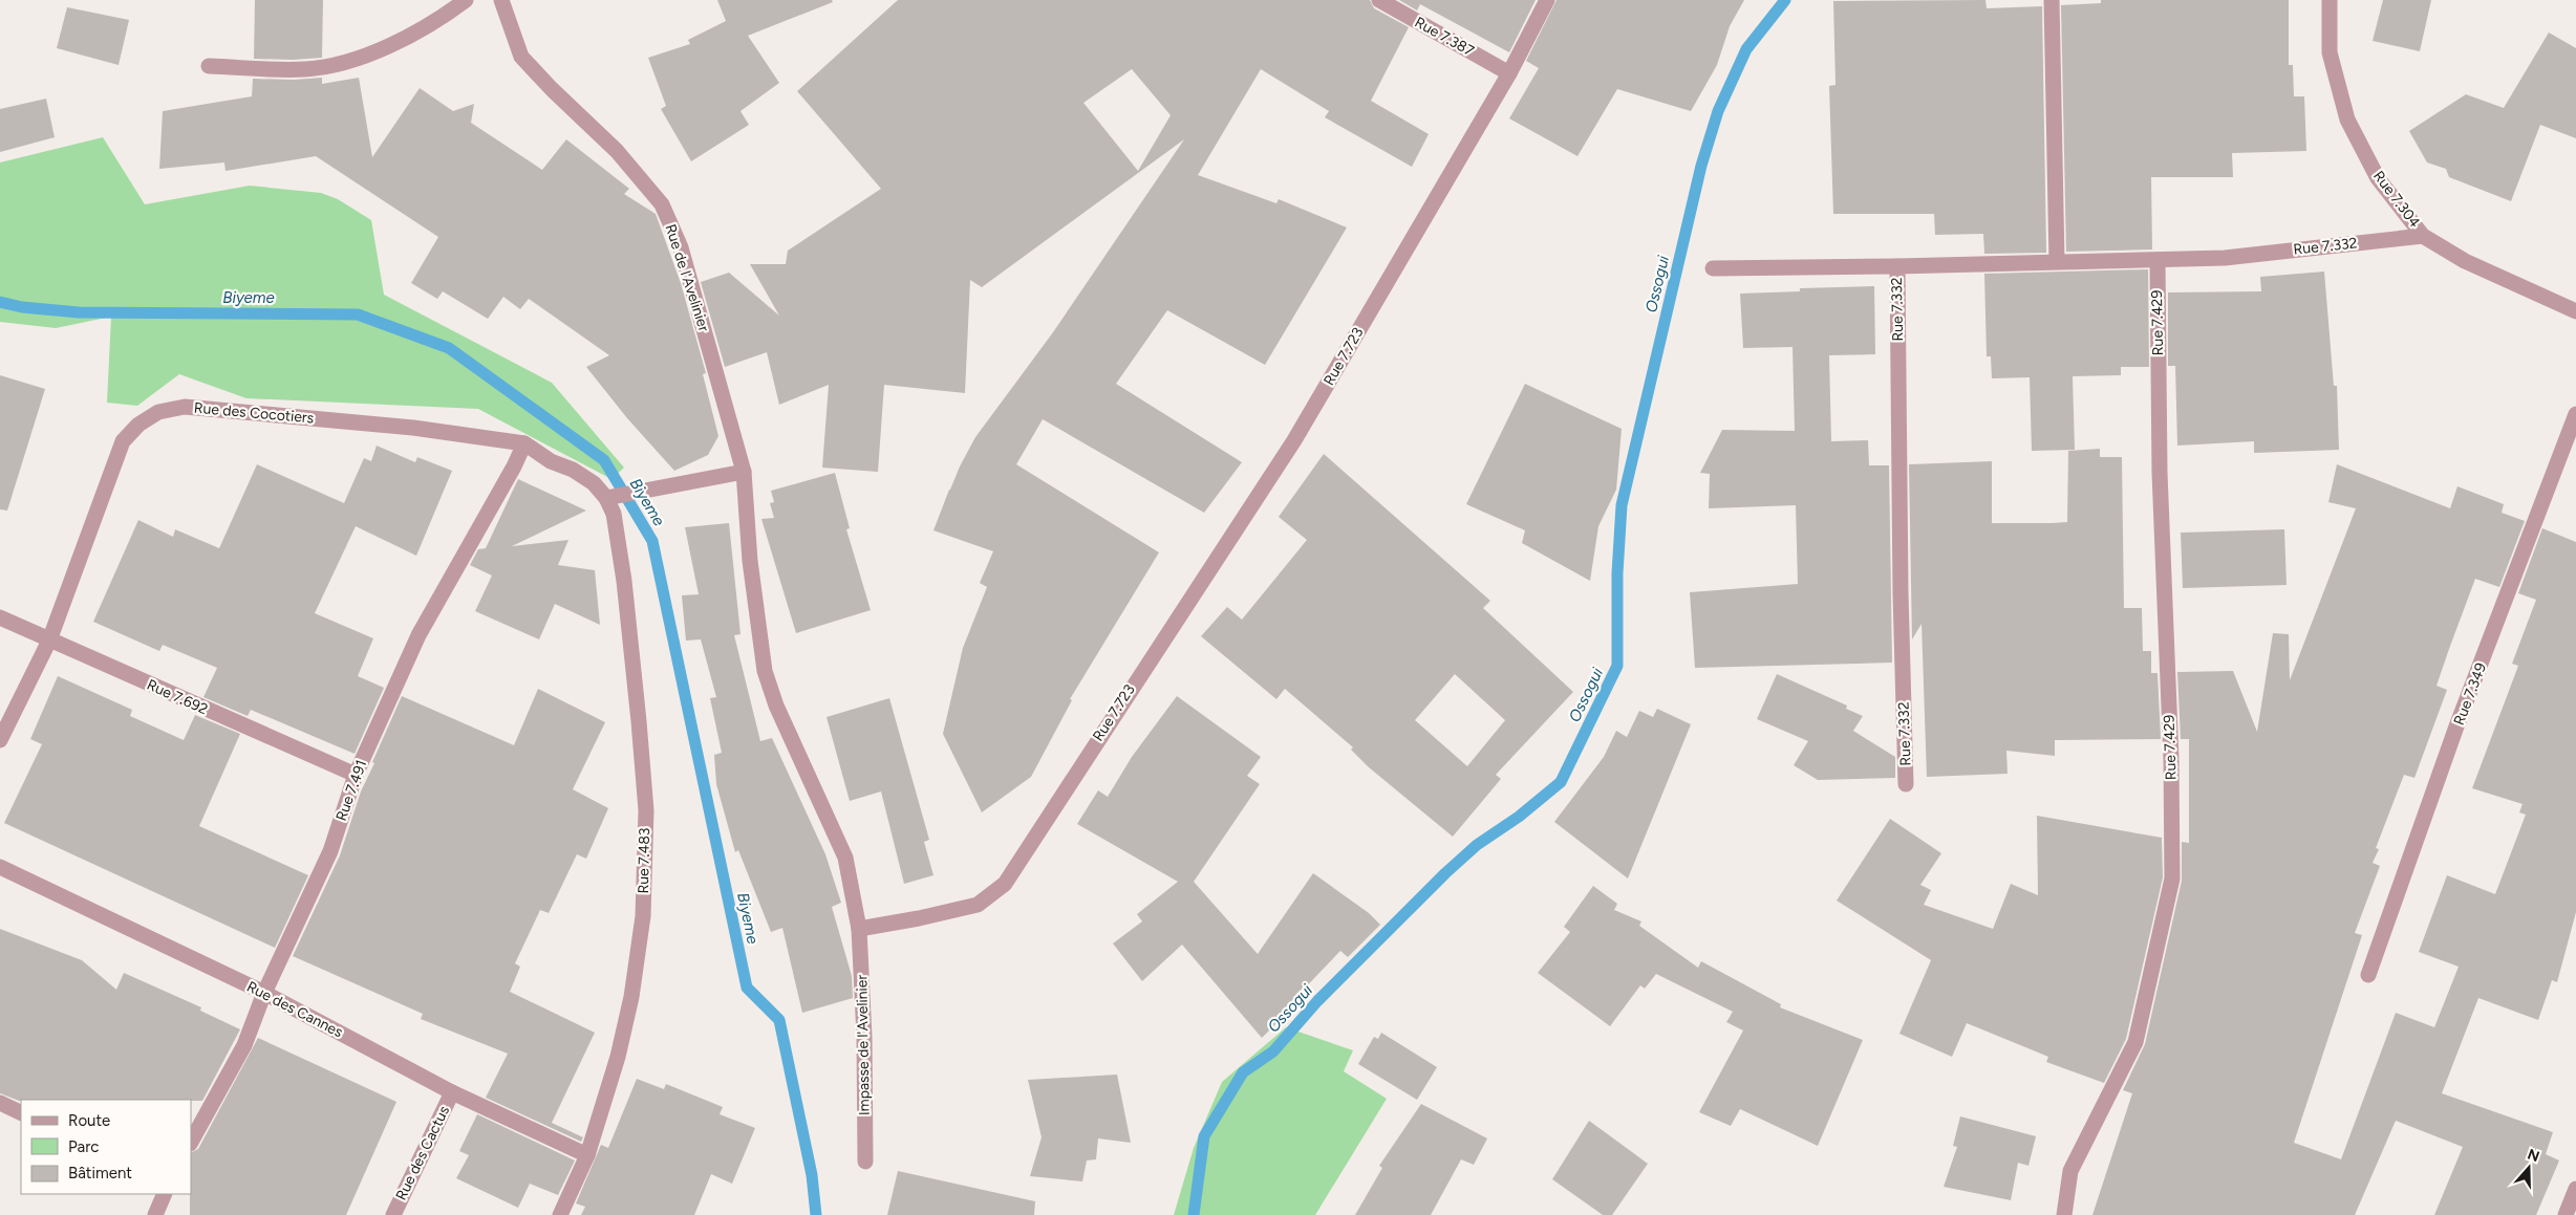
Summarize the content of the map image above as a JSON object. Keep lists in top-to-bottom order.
{
  "streets": {
    "street": [
      "Rue 7.387",
      "Rue 7.304",
      "Rue 7.332",
      "Rue de l'Avelinier",
      "Rue 7.429",
      "Rue 7.723",
      "Rue des Cocotiers",
      "Rue 7.349",
      "Rue 7.692",
      "Rue 7.491",
      "Rue 7.483",
      "Rue des Cannes",
      "Impasse de l'Avelinier",
      "Rue des Cactus"
    ]
  },
  "crossings": [
    ["Rue 7.387", "Rue 7.723"],
    ["Rue 7.304", "Rue 7.332"],
    ["Rue 7.332", "Rue 7.429"],
    ["Rue 7.723", "Impasse de l'Avelinier"],
    ["Rue des Cocotiers", "Rue 7.692"],
    ["Rue des Cocotiers", "Rue 7.491"],
    ["Rue des Cocotiers", "Rue 7.483"],
    ["Rue 7.692", "Rue 7.491"],
    ["Rue 7.491", "Rue des Cannes"],
    ["Rue 7.483", "Rue des Cannes"],
    ["Rue des Cannes", "Rue des Cactus"]
  ],
  "water": ["Ossogui", "Biyeme"],
  "legend": ["Route", "Parc", "Bâtiment"],
  "north": "top"
}
